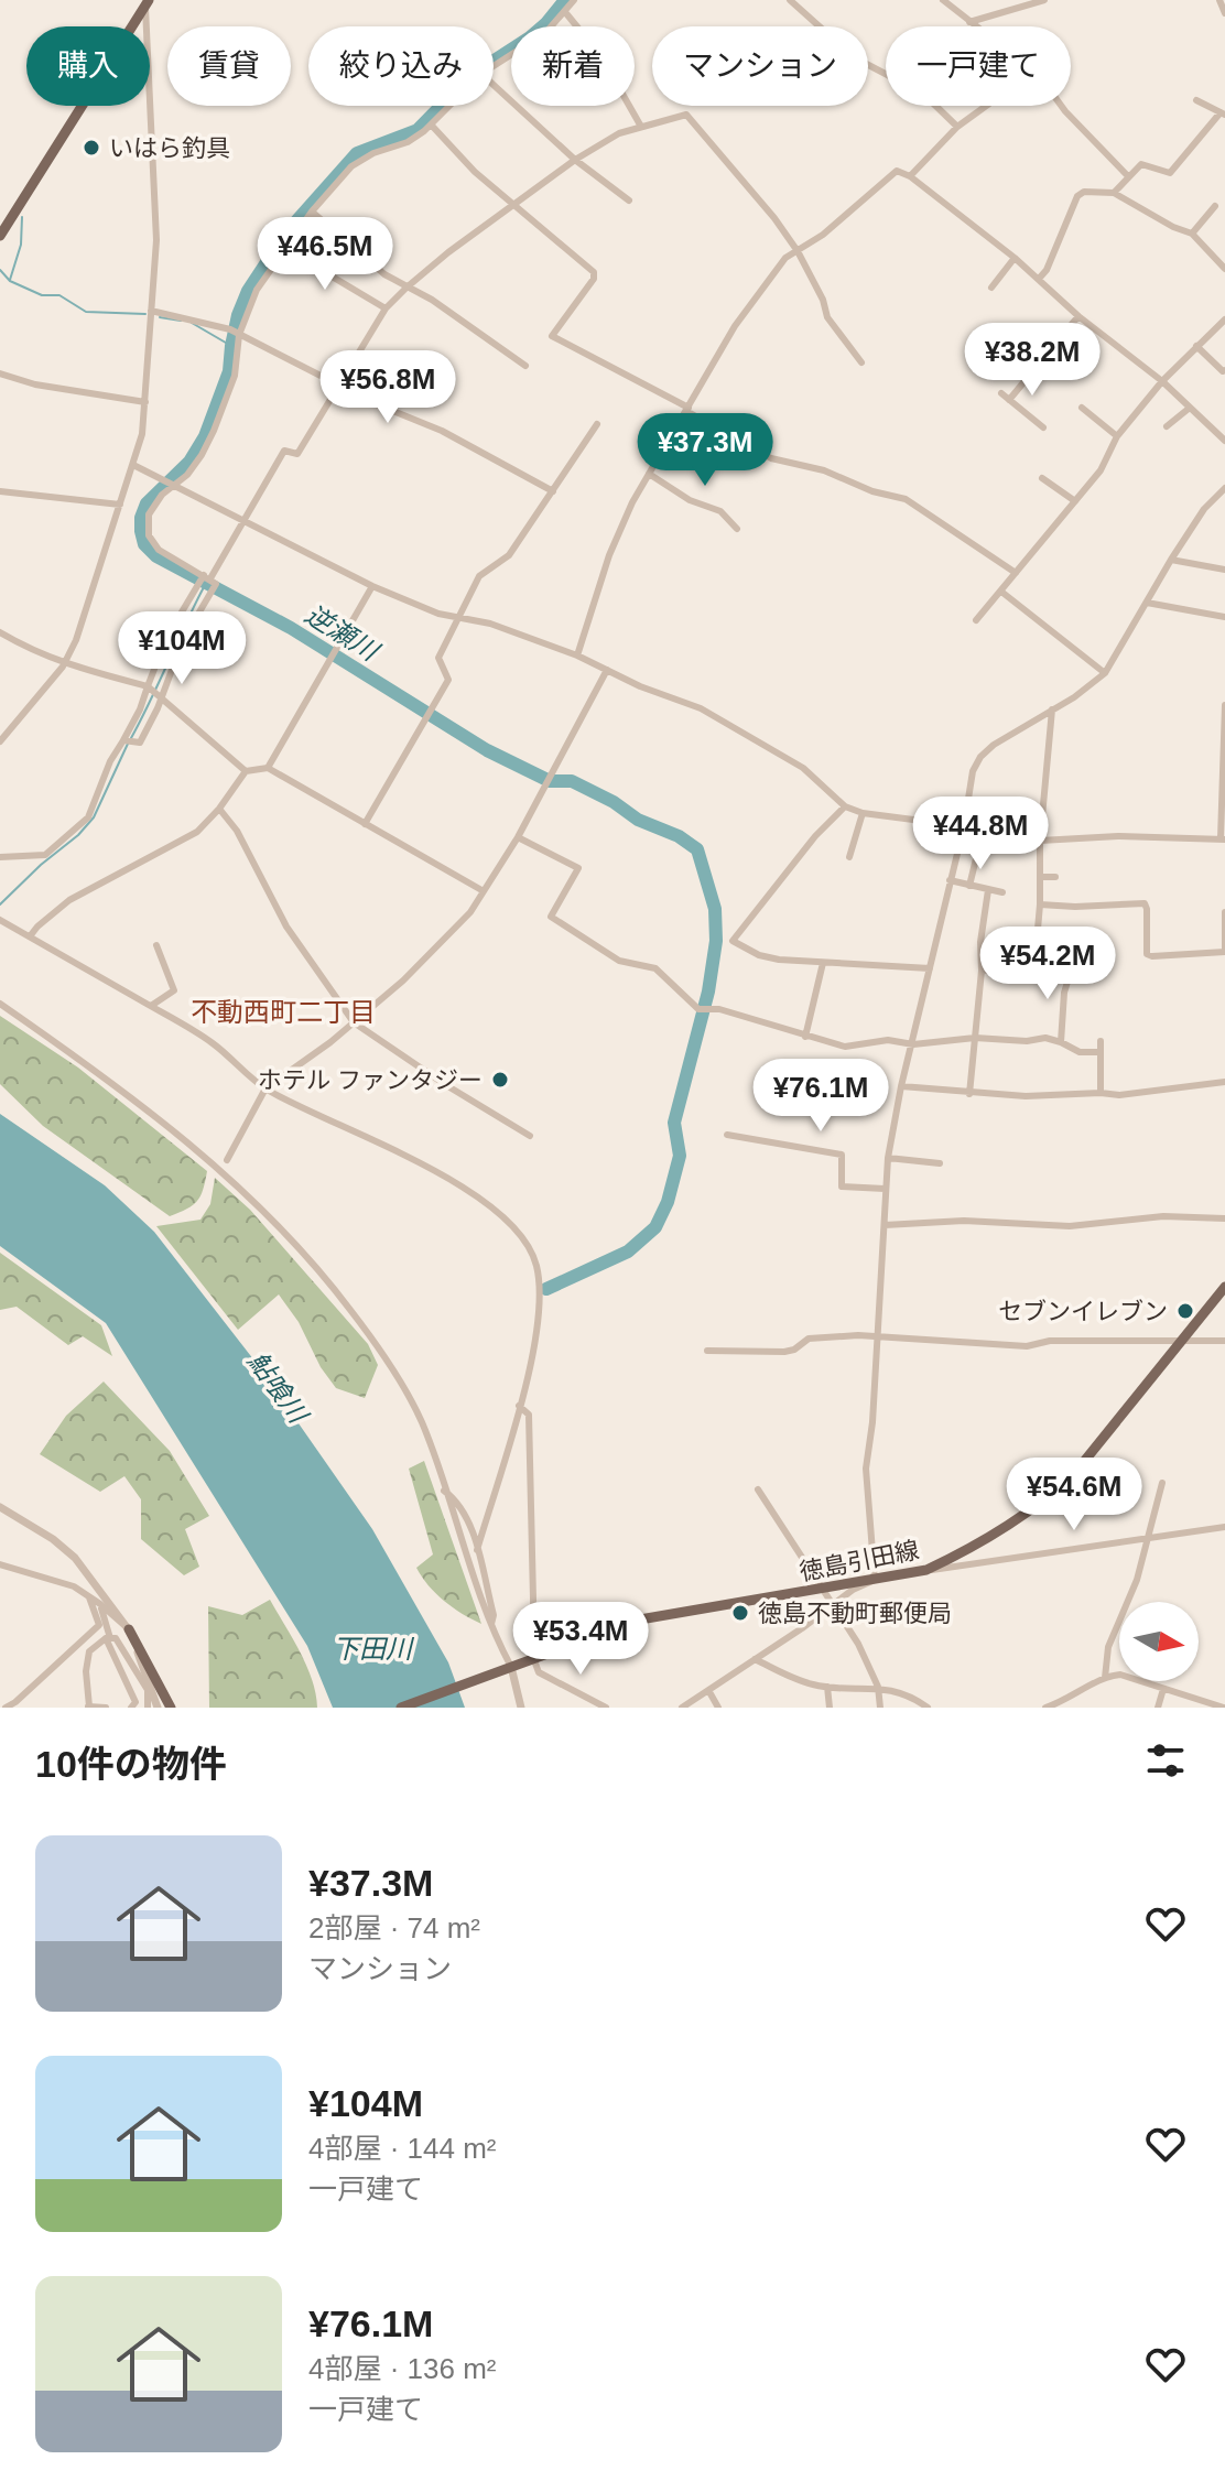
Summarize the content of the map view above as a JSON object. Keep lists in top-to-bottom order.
{
  "streets": {
    "main road": ["徳島引田線"]
  },
  "districts": ["不動西町二丁目"],
  "water": ["逆瀬川", "鮎喰川", "下田川"],
  "places": [
    "いはら釣具",
    "ホテル ファンタジー",
    "セブンイレブン",
    "徳島不動町郵便局"
  ],
  "north": "right",
  "page": {
    "chip": [
      "購入",
      "賃貸",
      "絞り込み",
      "新着",
      "マンション",
      "一戸建て"
    ],
    "price": [
      "¥46.5M",
      "¥38.2M",
      "¥56.8M",
      "¥37.3M",
      "¥104M",
      "¥44.8M",
      "¥54.2M",
      "¥76.1M",
      "¥54.6M",
      "¥53.4M"
    ],
    "heading": "10件の物件",
    "list": [
      {
        "name": "¥37.3M",
        "note": "2部屋 · 74 m² · マンション"
      },
      {
        "name": "¥104M",
        "note": "4部屋 · 144 m² · 一戸建て"
      },
      {
        "name": "¥76.1M",
        "note": "4部屋 · 136 m² · 一戸建て"
      }
    ]
  }
}
